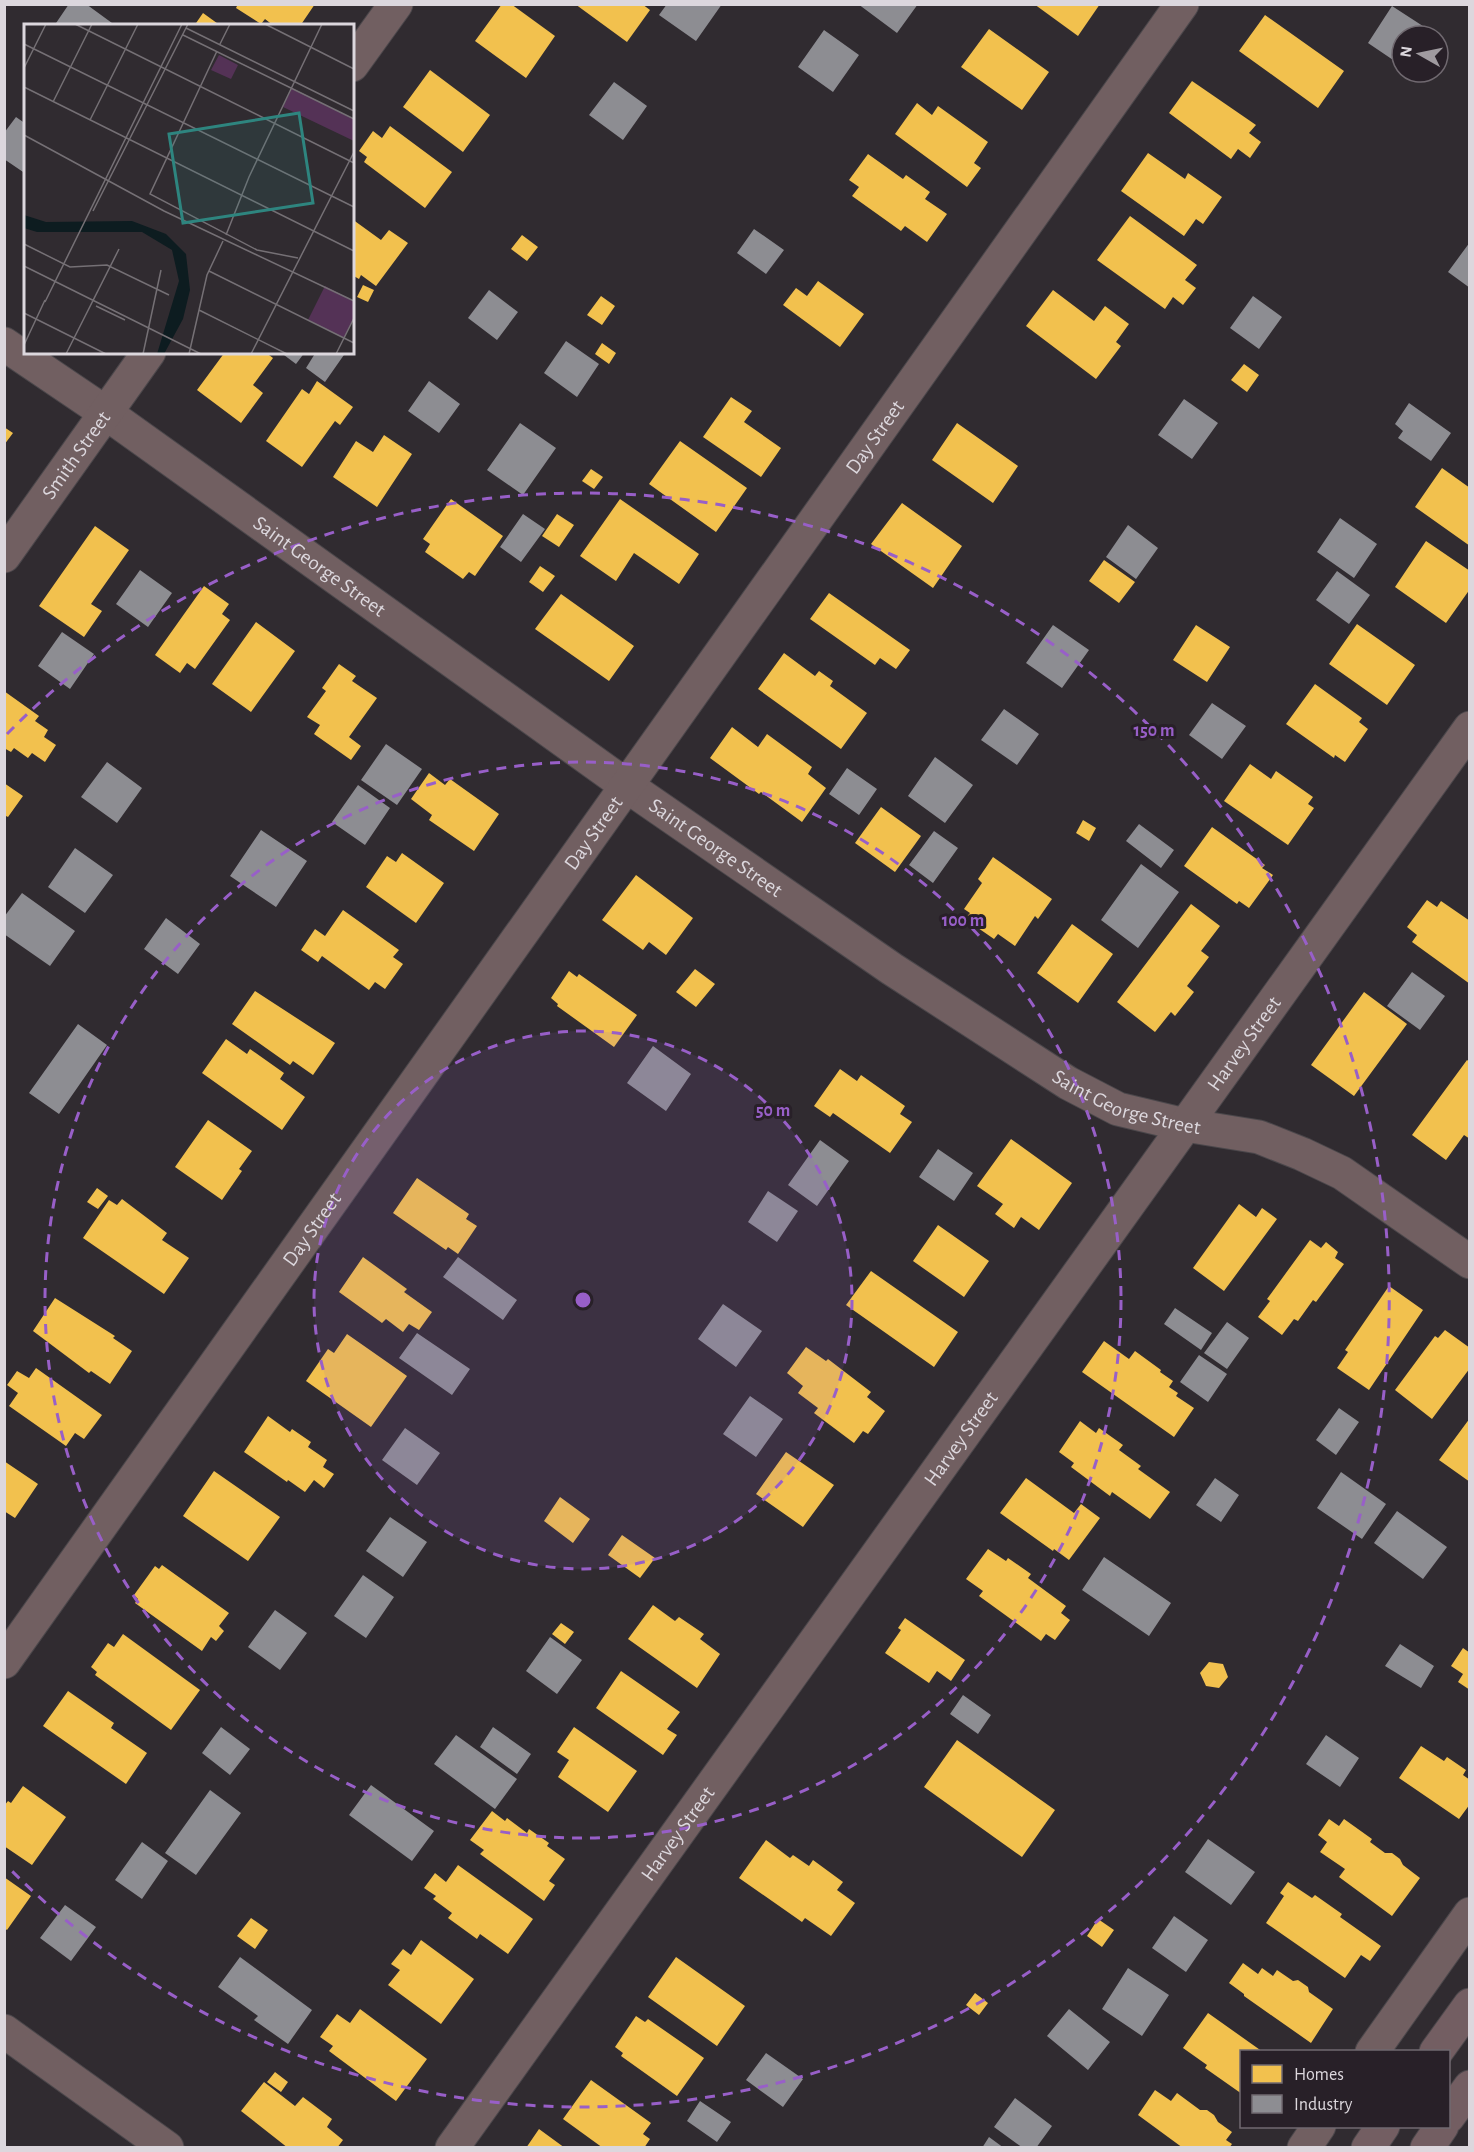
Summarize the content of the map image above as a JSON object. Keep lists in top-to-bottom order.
{
  "streets": {
    "street": [
      "Day Street",
      "Smith Street",
      "Saint George Street",
      "Harvey Street"
    ]
  },
  "crossings": [
    ["Day Street", "Saint George Street"],
    ["Smith Street", "Saint George Street"],
    ["Saint George Street", "Harvey Street"]
  ],
  "legend": ["Homes", "Industry"],
  "north": "left",
  "rings": ["150 m", "100 m", "50 m"]
}
